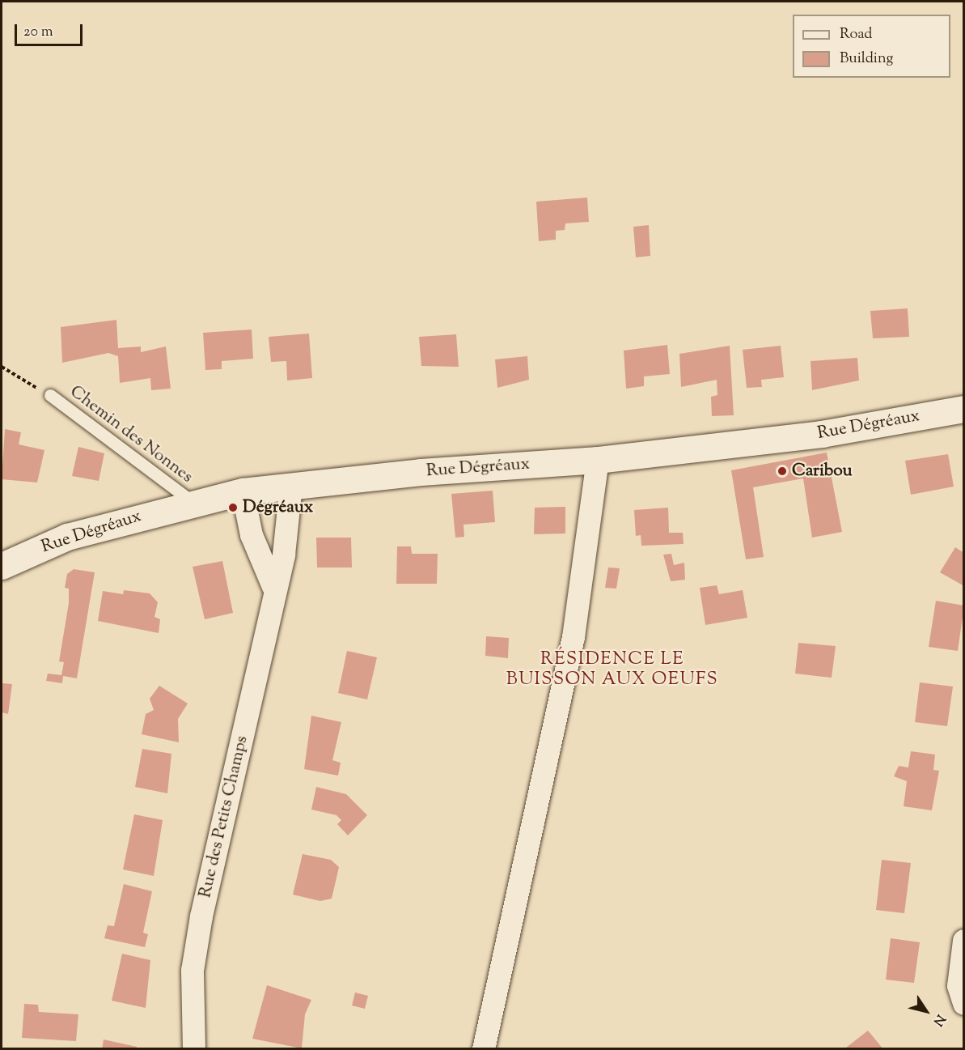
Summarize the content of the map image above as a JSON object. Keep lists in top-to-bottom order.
{
  "streets": {
    "main road": ["Rue Dégréaux"],
    "street": ["Rue des Petits Champs"],
    "lane": ["Chemin des Nonnes"]
  },
  "crossings": [
    ["Rue Dégréaux", "Chemin des Nonnes"],
    ["Rue Dégréaux", "Rue des Petits Champs"]
  ],
  "districts": ["RÉSIDENCE LE BUISSON AUX OEUFS"],
  "places": ["Caribou", "Dégréaux"],
  "legend": ["Road", "Building"],
  "scale_bar": "20 m",
  "north": "bottom right"
}
